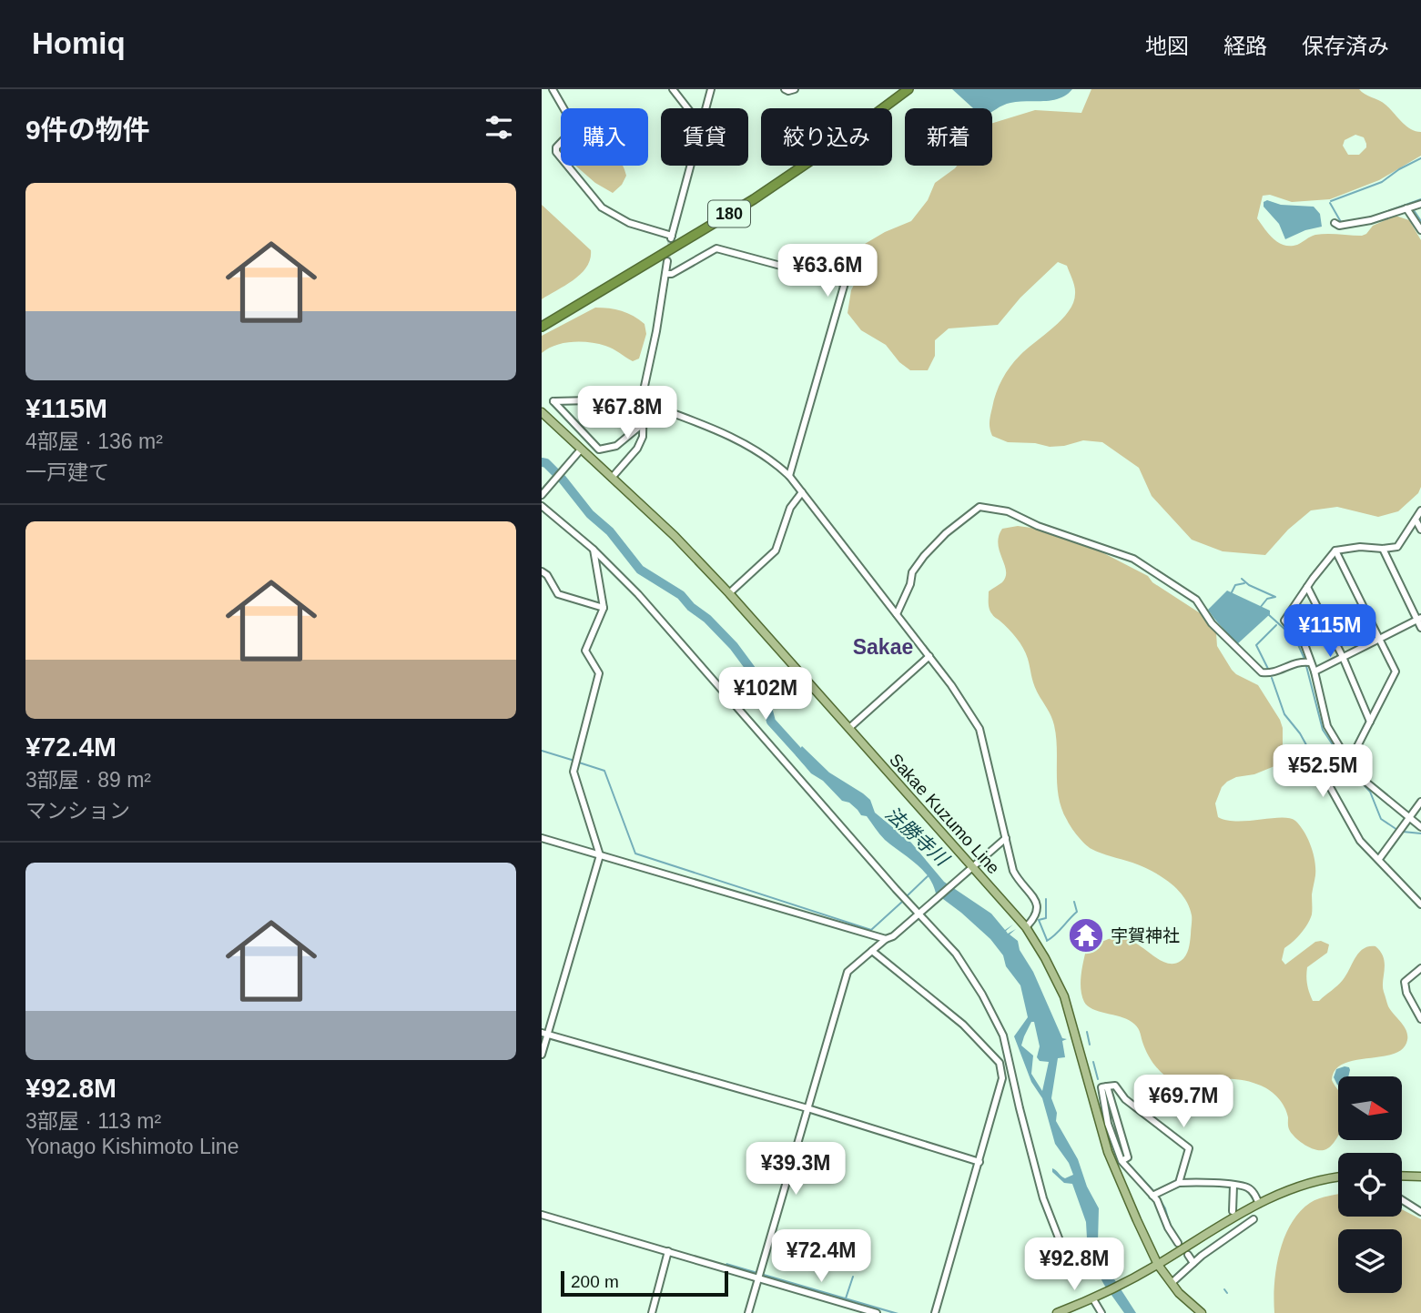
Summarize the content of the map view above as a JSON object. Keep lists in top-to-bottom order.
{
  "streets": {
    "highway": ["180"],
    "main road": ["Sakae Kuzumo Line"]
  },
  "districts": ["Sakae"],
  "water": ["法勝寺川"],
  "places": {
    "temple": ["宇賀神社"]
  },
  "scale_bar": "200 m",
  "north": "right",
  "page": {
    "header": "Homiq",
    "nav": ["地図", "経路", "保存済み"],
    "heading": "9件の物件",
    "chip": [
      "購入",
      "賃貸",
      "絞り込み",
      "新着"
    ],
    "list": [
      {
        "name": "¥115M",
        "note": "4部屋 · 136 m² · 一戸建て"
      },
      {
        "name": "¥72.4M",
        "note": "3部屋 · 89 m² · マンション"
      },
      {
        "name": "¥92.8M",
        "note": "3部屋 · 113 m² · Yonago Kishimoto Line"
      }
    ],
    "price": [
      "¥63.6M",
      "¥67.8M",
      "¥115M",
      "¥102M",
      "¥52.5M",
      "¥69.7M",
      "¥39.3M",
      "¥72.4M",
      "¥92.8M"
    ],
    "scale": "200 m"
  }
}
